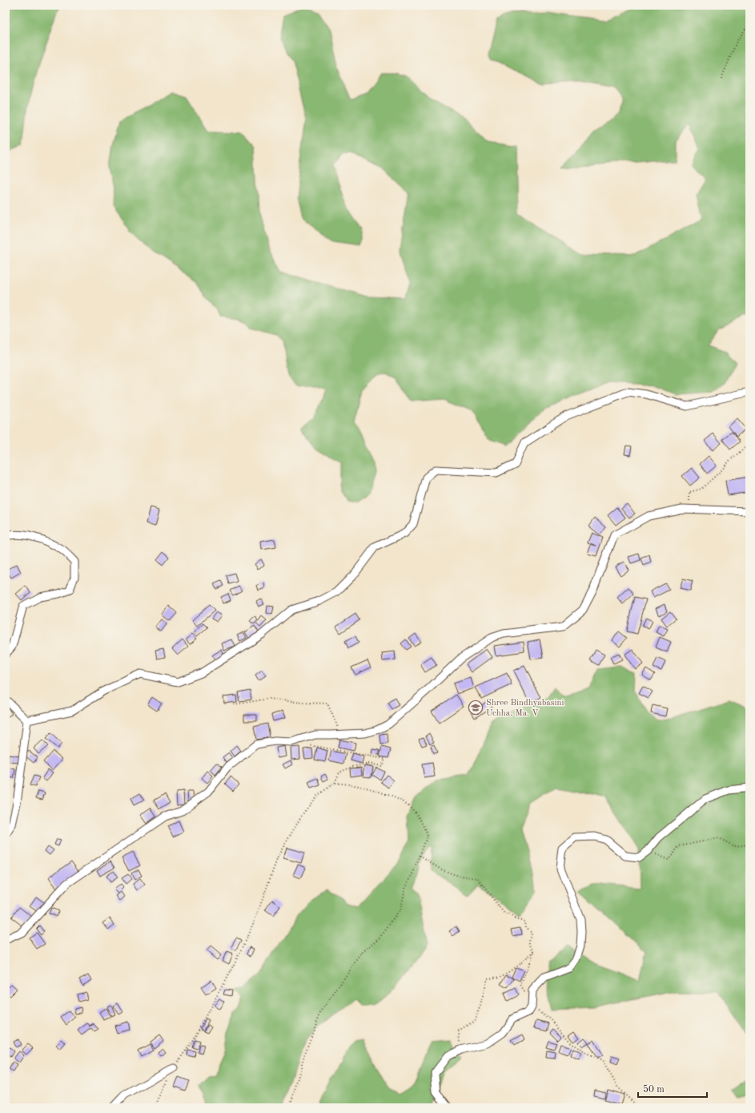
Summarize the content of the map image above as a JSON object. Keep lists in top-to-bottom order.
{
  "places": {
    "school or university": ["Shree Bindhyabasini Uchha. Ma. V"]
  },
  "scale_bar": "50 m"
}
